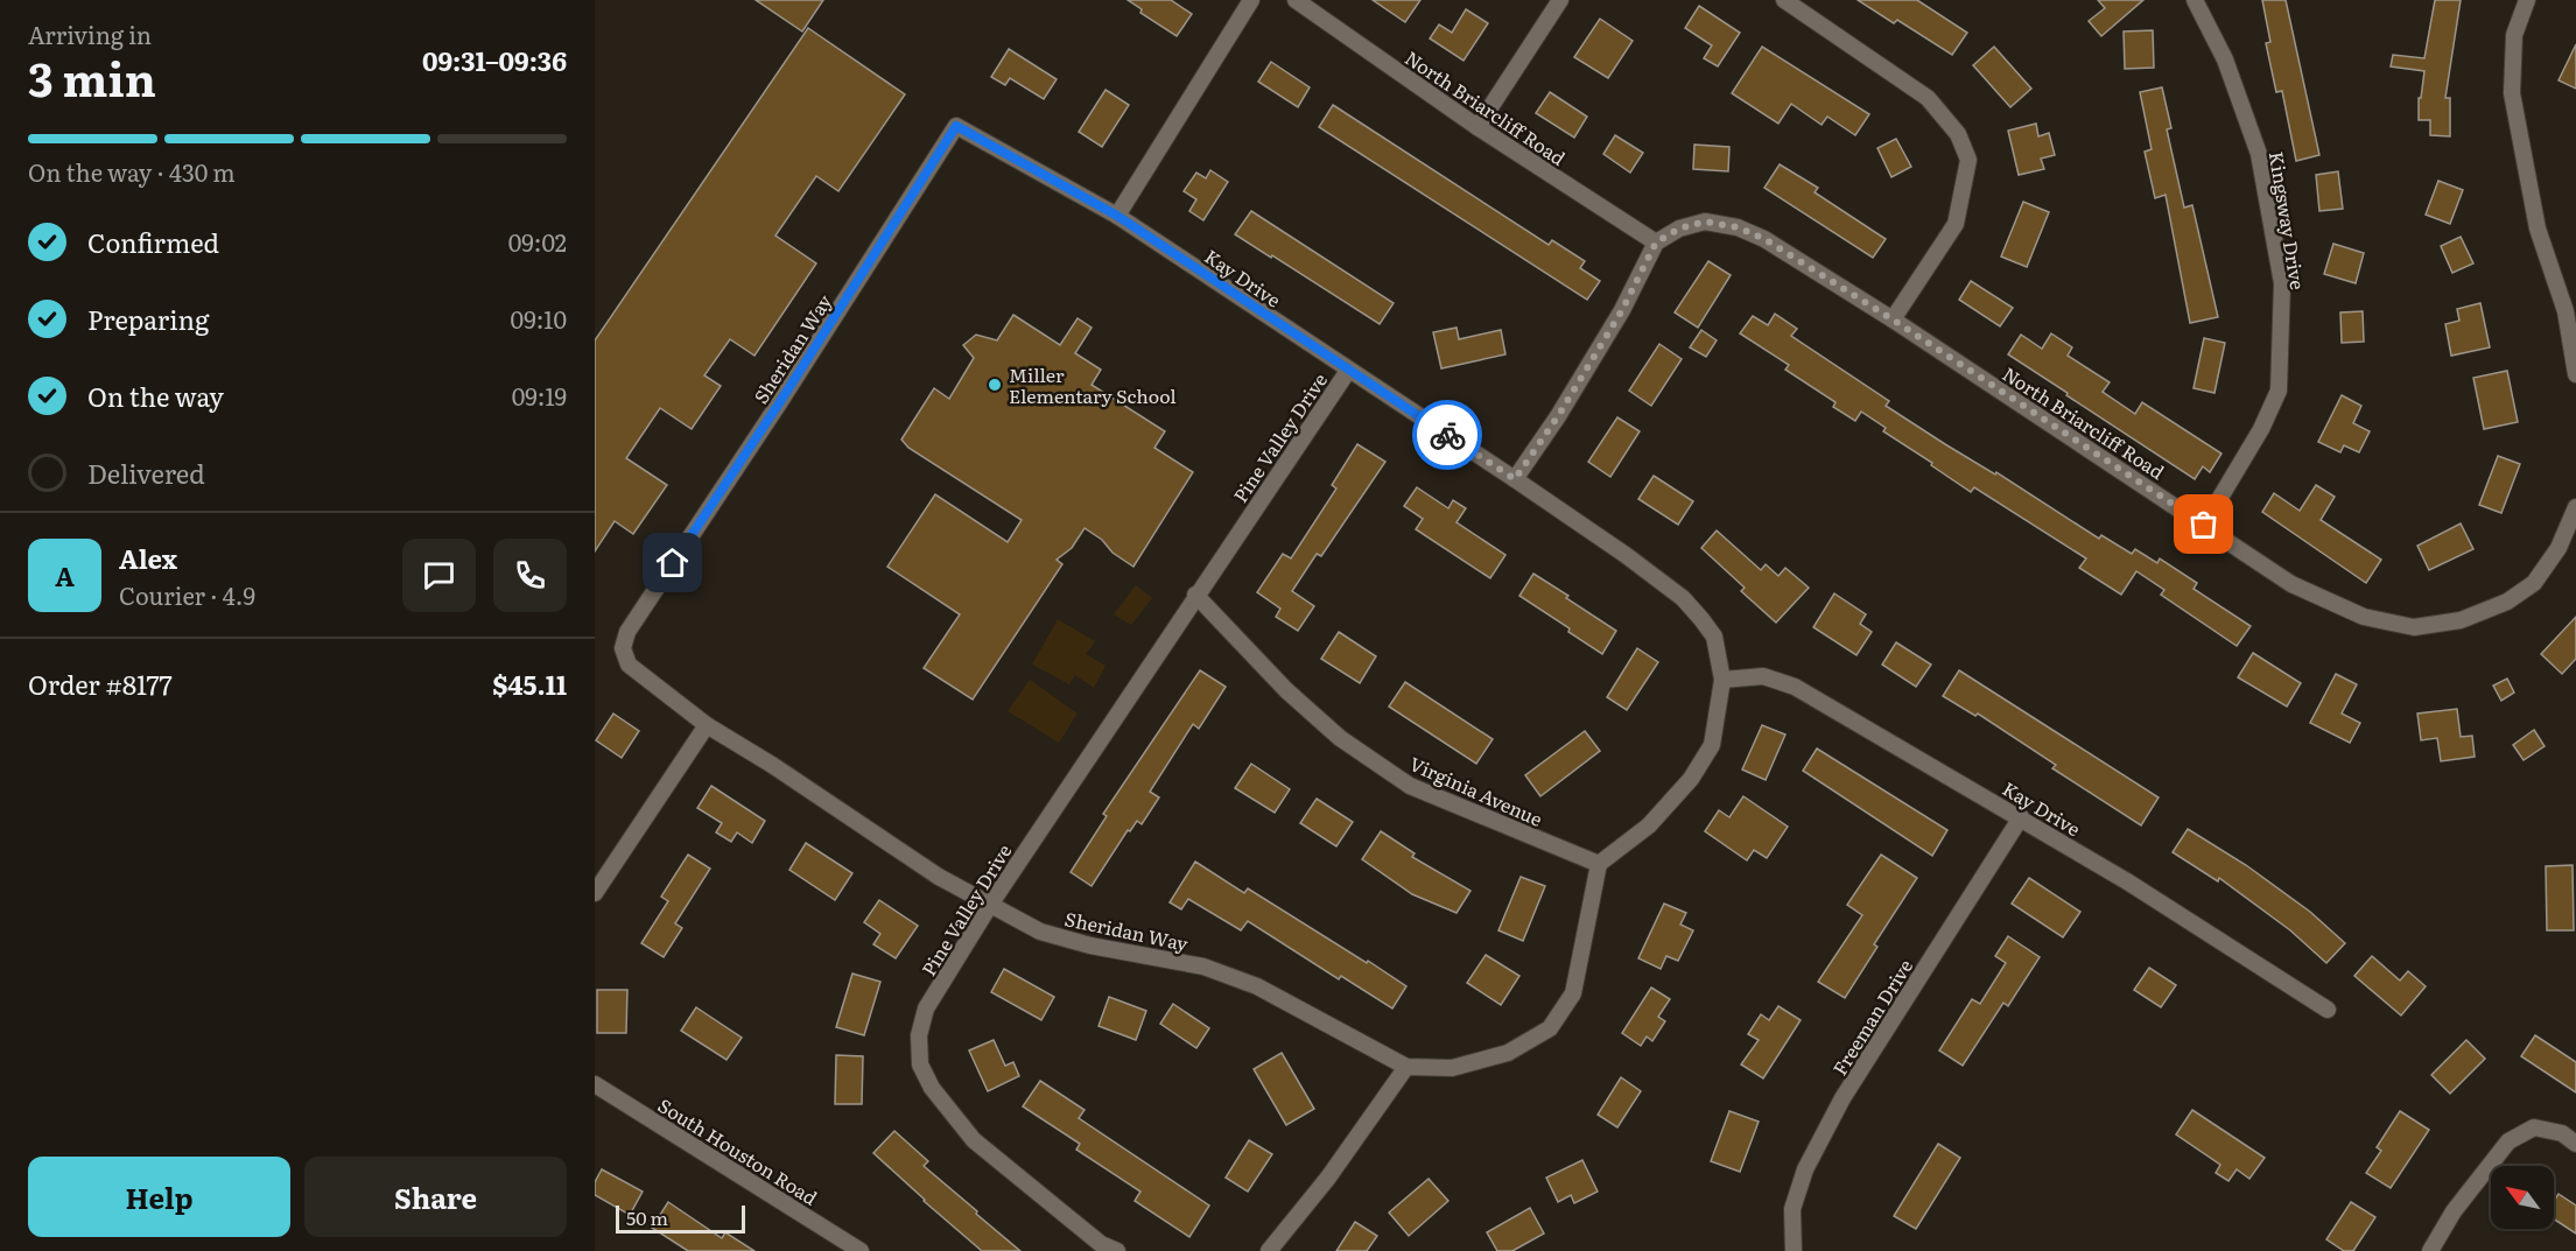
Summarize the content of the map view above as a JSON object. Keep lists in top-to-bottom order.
{
  "streets": {
    "street": [
      "North Briarcliff Road",
      "Kingsway Drive",
      "Kay Drive",
      "Sheridan Way",
      "Pine Valley Drive",
      "Virginia Avenue",
      "Freeman Drive",
      "South Houston Road"
    ]
  },
  "crossings": [
    ["North Briarcliff Road", "Kingsway Drive"],
    ["Kay Drive", "Sheridan Way"],
    ["Kay Drive", "Pine Valley Drive"],
    ["Kay Drive", "Freeman Drive"],
    ["Sheridan Way", "Pine Valley Drive"],
    ["Pine Valley Drive", "Virginia Avenue"]
  ],
  "places": ["Miller Elementary School"],
  "scale_bar": "50 m",
  "north": "top left",
  "page": {
    "heading": ["3 min", "Arriving in", "09:31–09:36"],
    "panel": [
      "Alex",
      "Courier · 4.9",
      "Order #8177",
      "$45.11"
    ],
    "bar": "On the way · 430 m",
    "list": [
      ["Confirmed", "09:02"],
      ["Preparing", "09:10"],
      ["On the way", "09:19"],
      "Delivered"
    ],
    "round": "A",
    "buttons": ["Help", "Share"],
    "scale": "50 m"
  }
}
